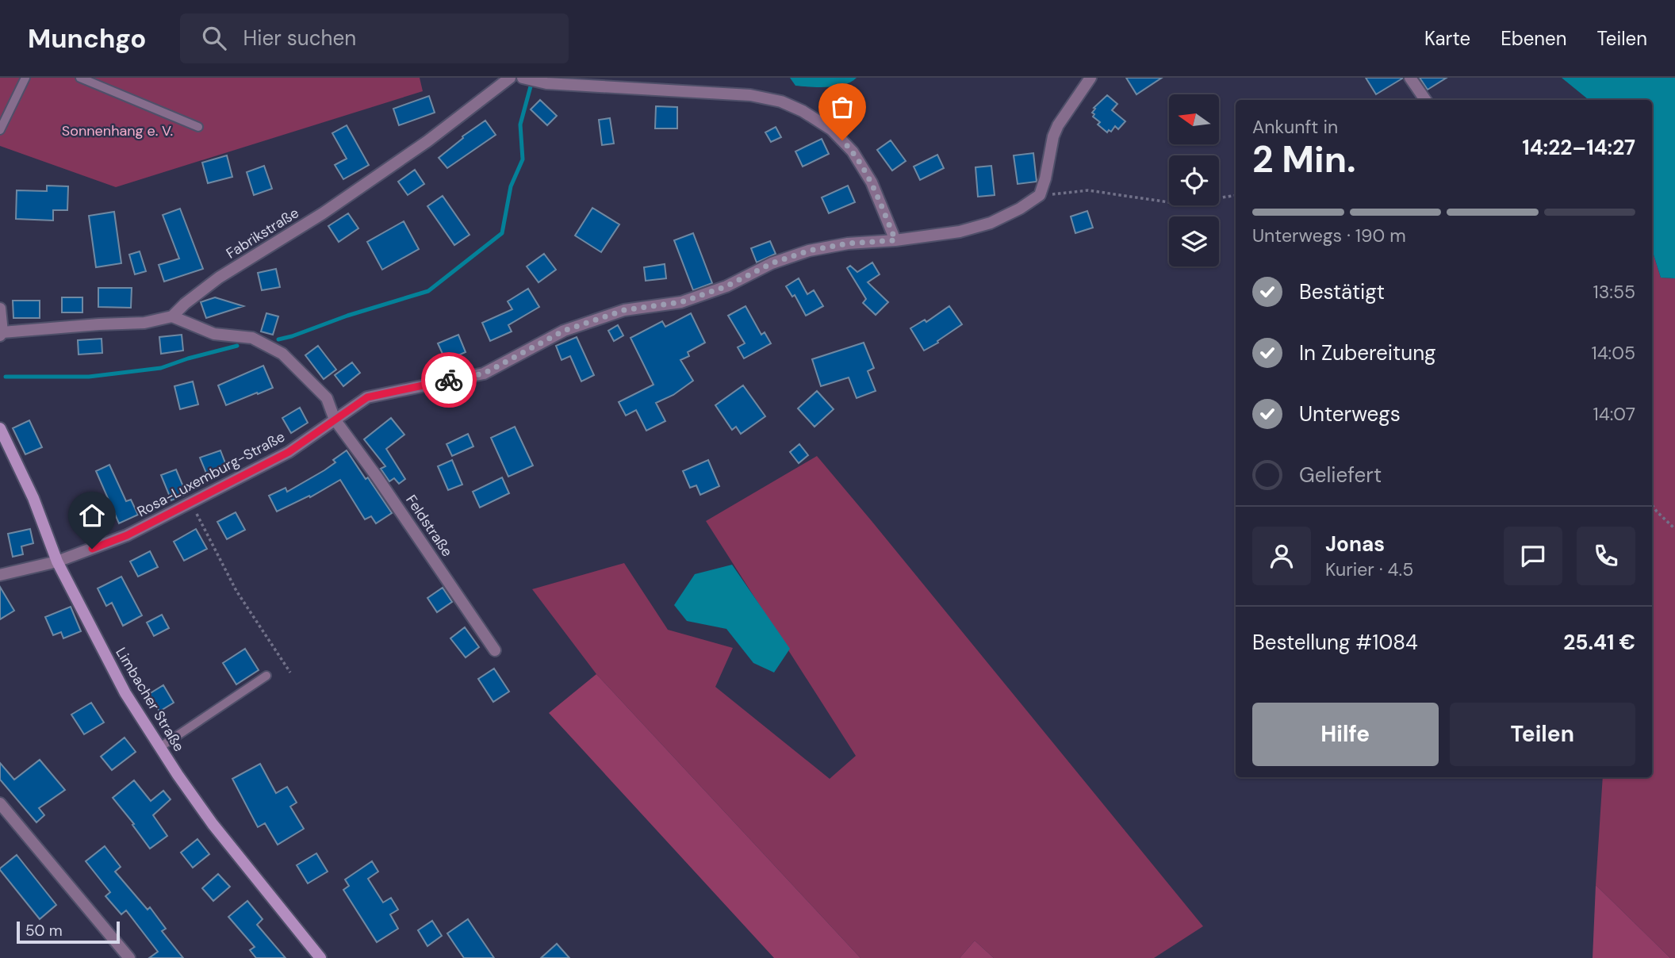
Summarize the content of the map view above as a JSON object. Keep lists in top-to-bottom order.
{
  "streets": {
    "street": [
      "Fabrikstraße",
      "Rosa-Luxemburg-Straße",
      "Feldstraße",
      "Limbacher Straße"
    ]
  },
  "crossings": [
    ["Fabrikstraße", "Feldstraße"],
    ["Rosa-Luxemburg-Straße", "Feldstraße"],
    ["Rosa-Luxemburg-Straße", "Limbacher Straße"]
  ],
  "parks": ["Sonnenhang e. V."],
  "scale_bar": "50 m",
  "north": "left",
  "page": {
    "header": "Munchgo",
    "search": "Hier suchen",
    "nav": ["Karte", "Ebenen", "Teilen"],
    "heading": ["2 Min.", "Ankunft in", "14:22–14:27"],
    "panel": [
      "Jonas",
      "Kurier · 4.5",
      "Bestellung #1084",
      "25.41 €"
    ],
    "bar": "Unterwegs · 190 m",
    "list": [
      ["Bestätigt", "13:55"],
      ["In Zubereitung", "14:05"],
      ["Unterwegs", "14:07"],
      "Geliefert"
    ],
    "buttons": ["Hilfe", "Teilen"],
    "scale": "50 m"
  }
}
